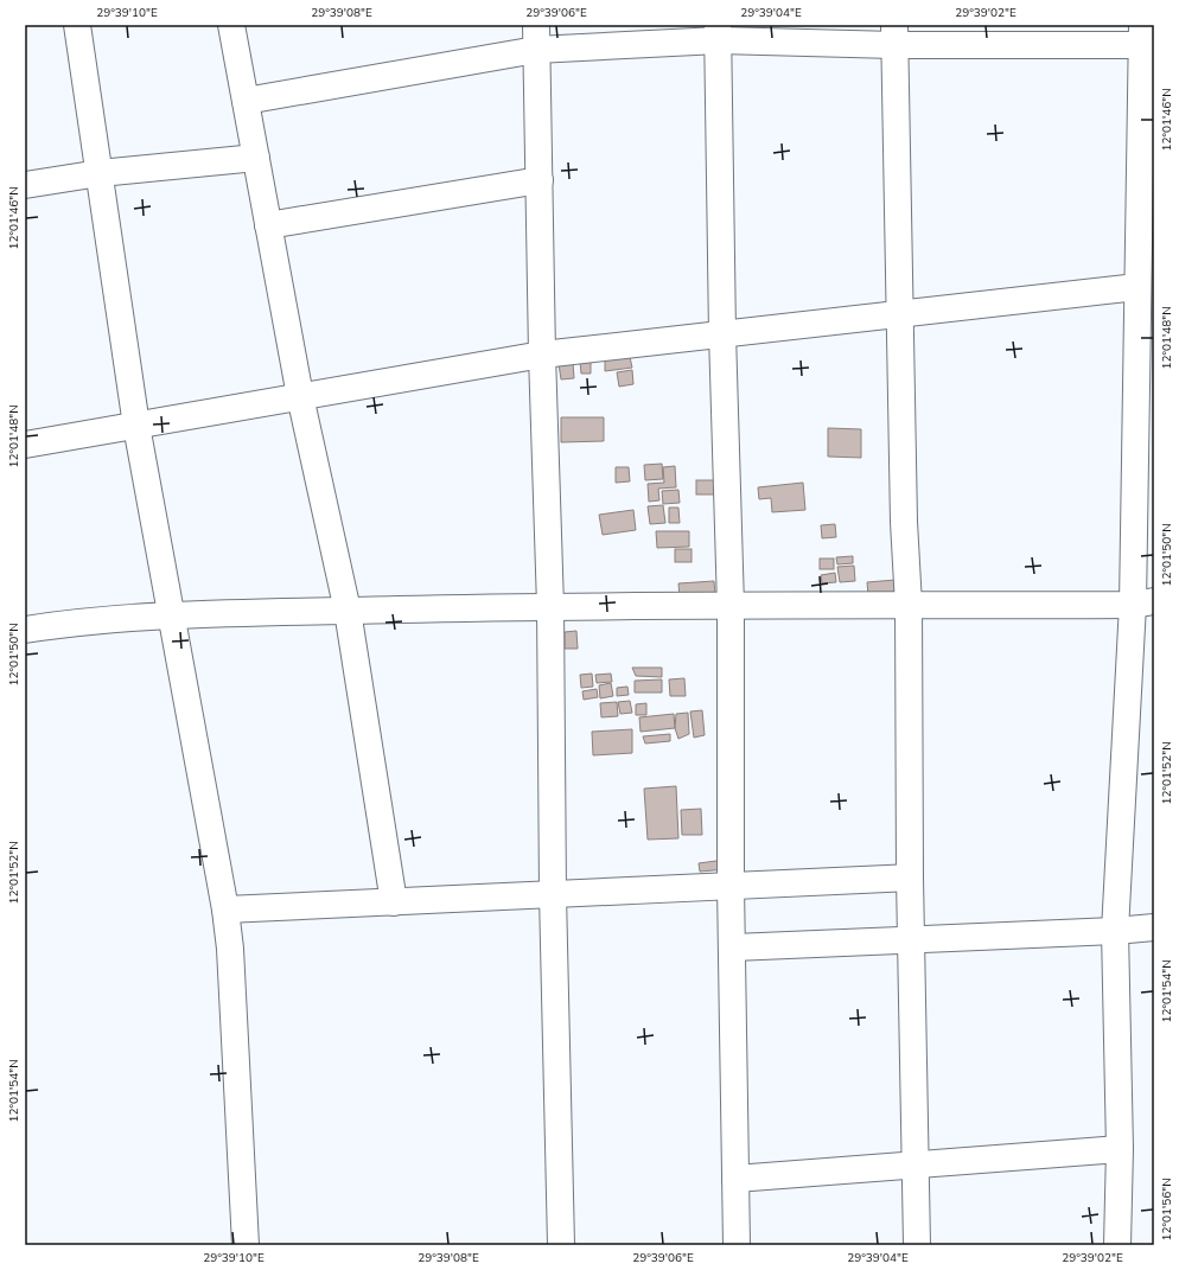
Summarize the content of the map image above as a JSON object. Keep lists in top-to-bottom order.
{
  "coordinates": [
    "29°39'10\"E",
    "29°39'08\"E",
    "29°39'06\"E",
    "29°39'04\"E",
    "29°39'02\"E",
    "12°01'46\"N",
    "12°01'48\"N",
    "12°01'50\"N",
    "12°01'52\"N",
    "12°01'54\"N",
    "12°01'56\"N"
  ]
}
